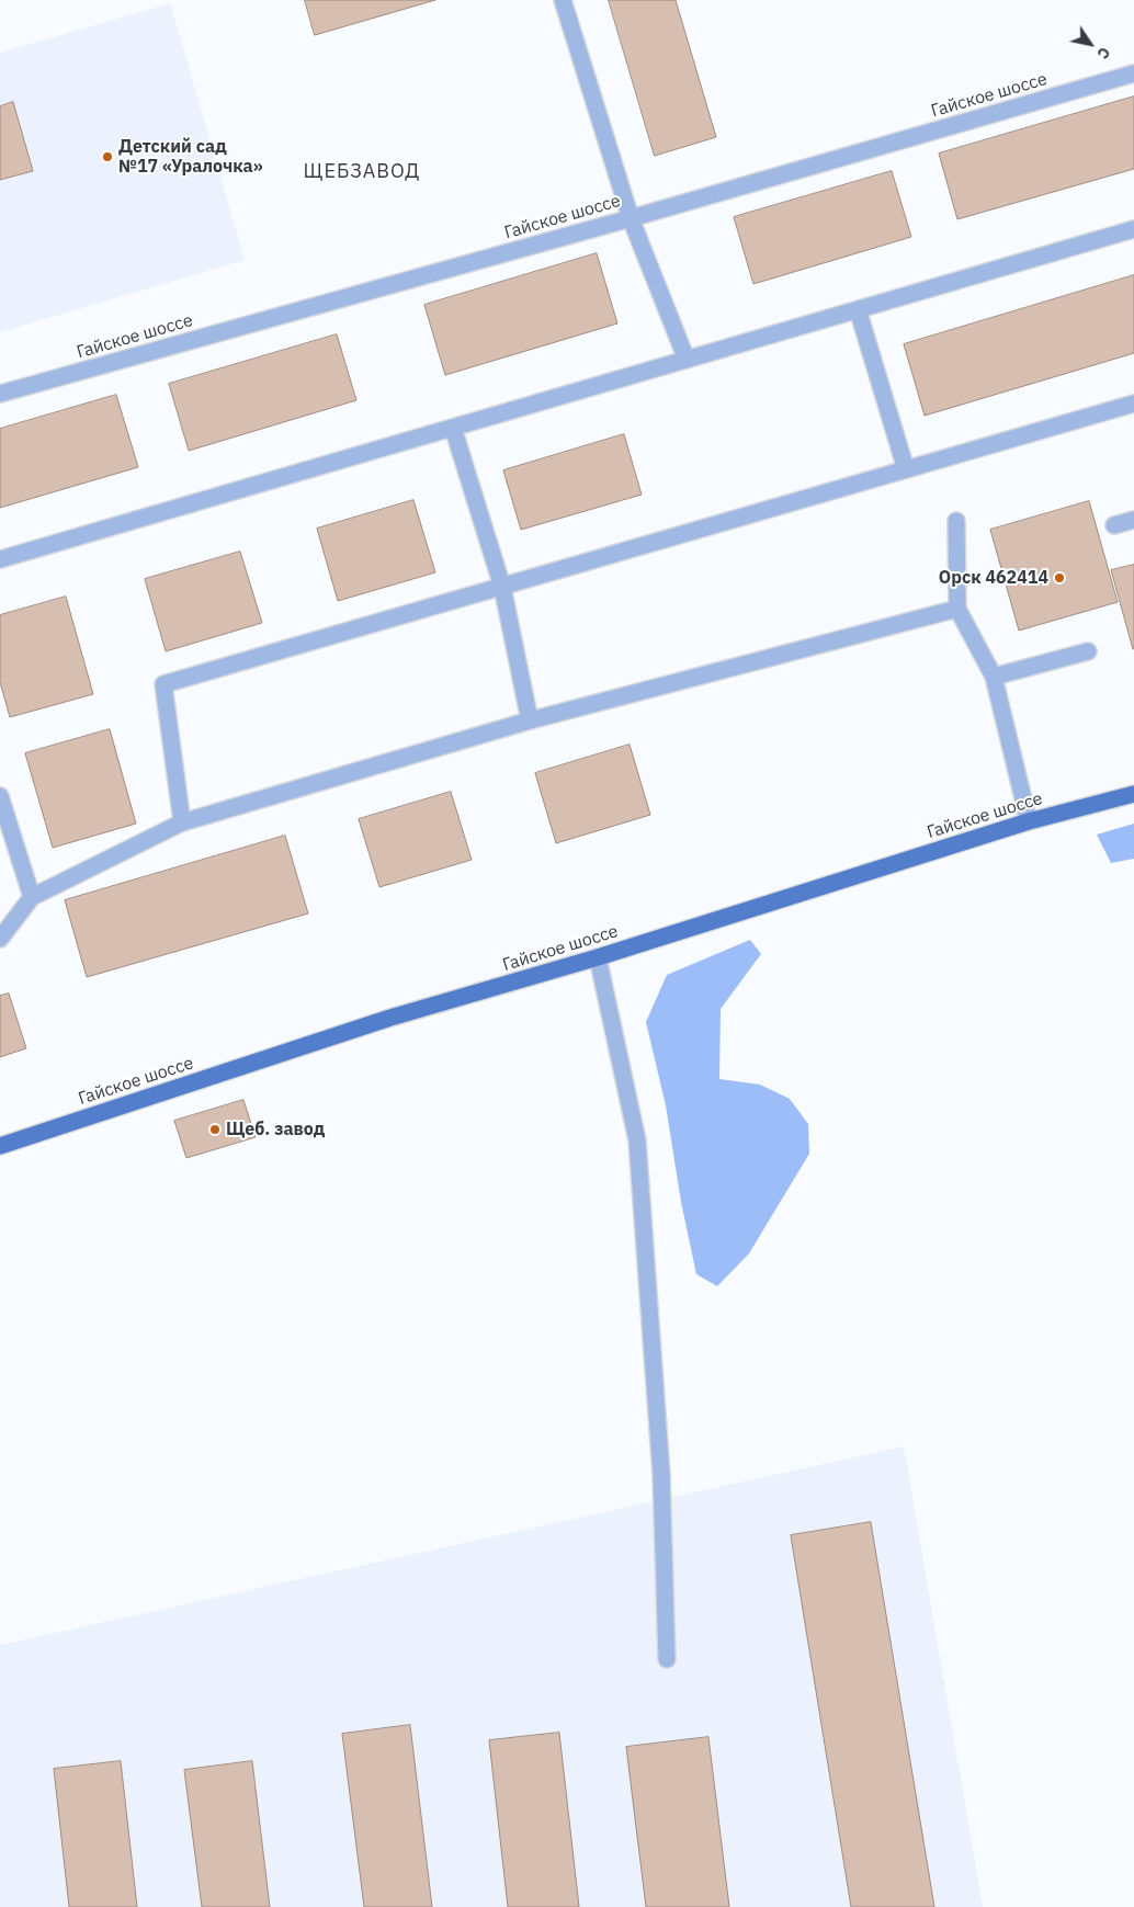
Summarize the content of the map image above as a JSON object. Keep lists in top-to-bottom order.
{
  "streets": {
    "main road": ["Гайское шоссе"]
  },
  "districts": ["ЩЕБЗАВОД"],
  "places": ["Детский сад №17 «Уралочка»", "Орск 462414", "Щеб. завод"],
  "north": "bottom right"
}
